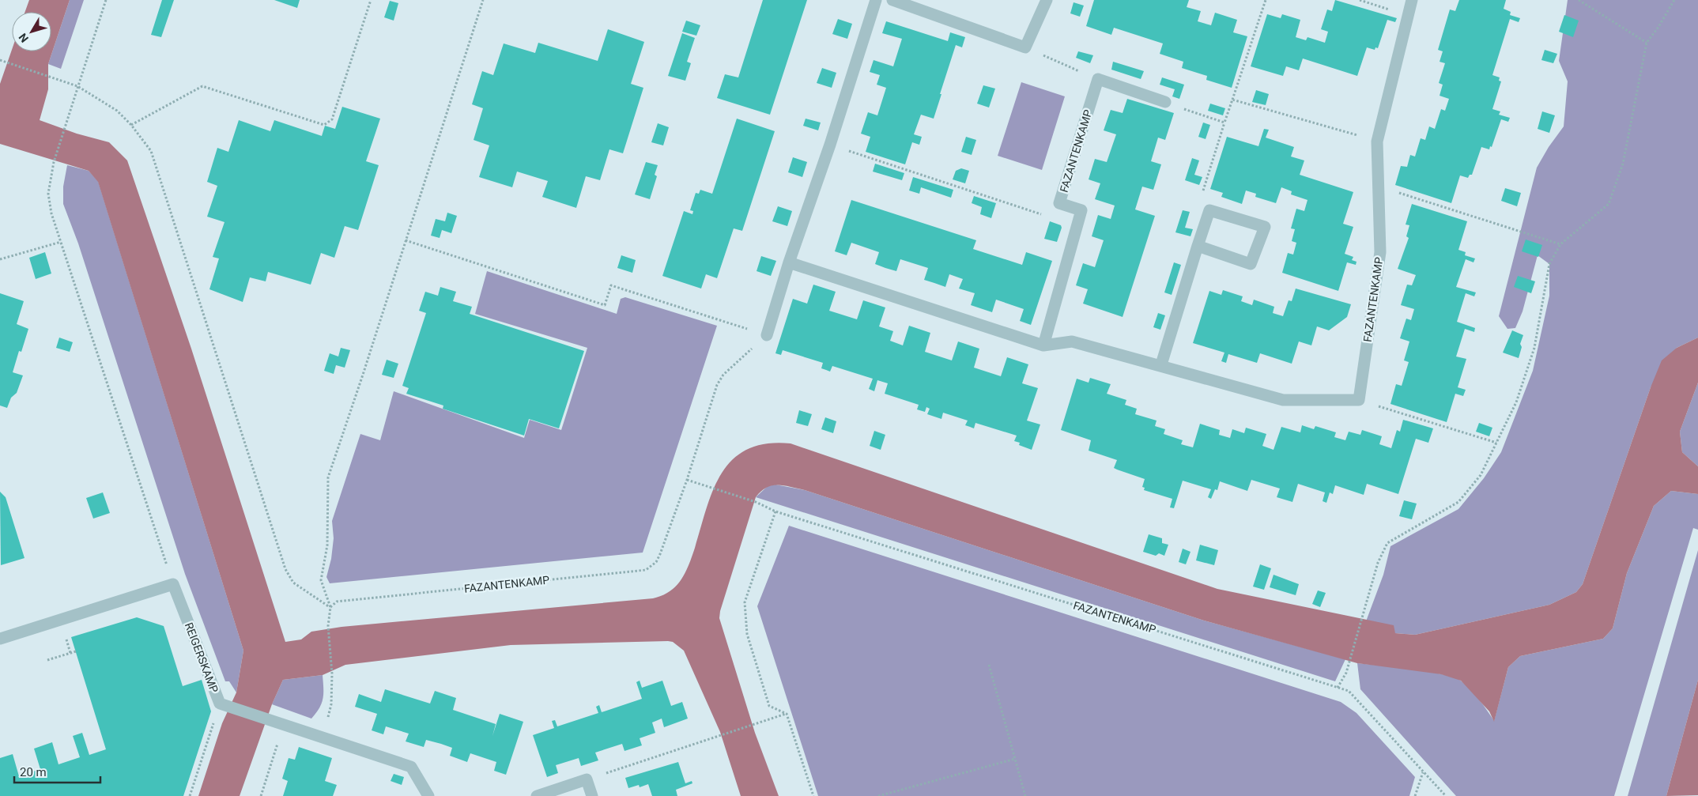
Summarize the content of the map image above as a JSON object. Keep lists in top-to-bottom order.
{
  "streets": {
    "street": ["FAZANTENKAMP", "REIGERSKAMP"]
  },
  "scale_bar": "20 m",
  "north": "bottom left"
}
